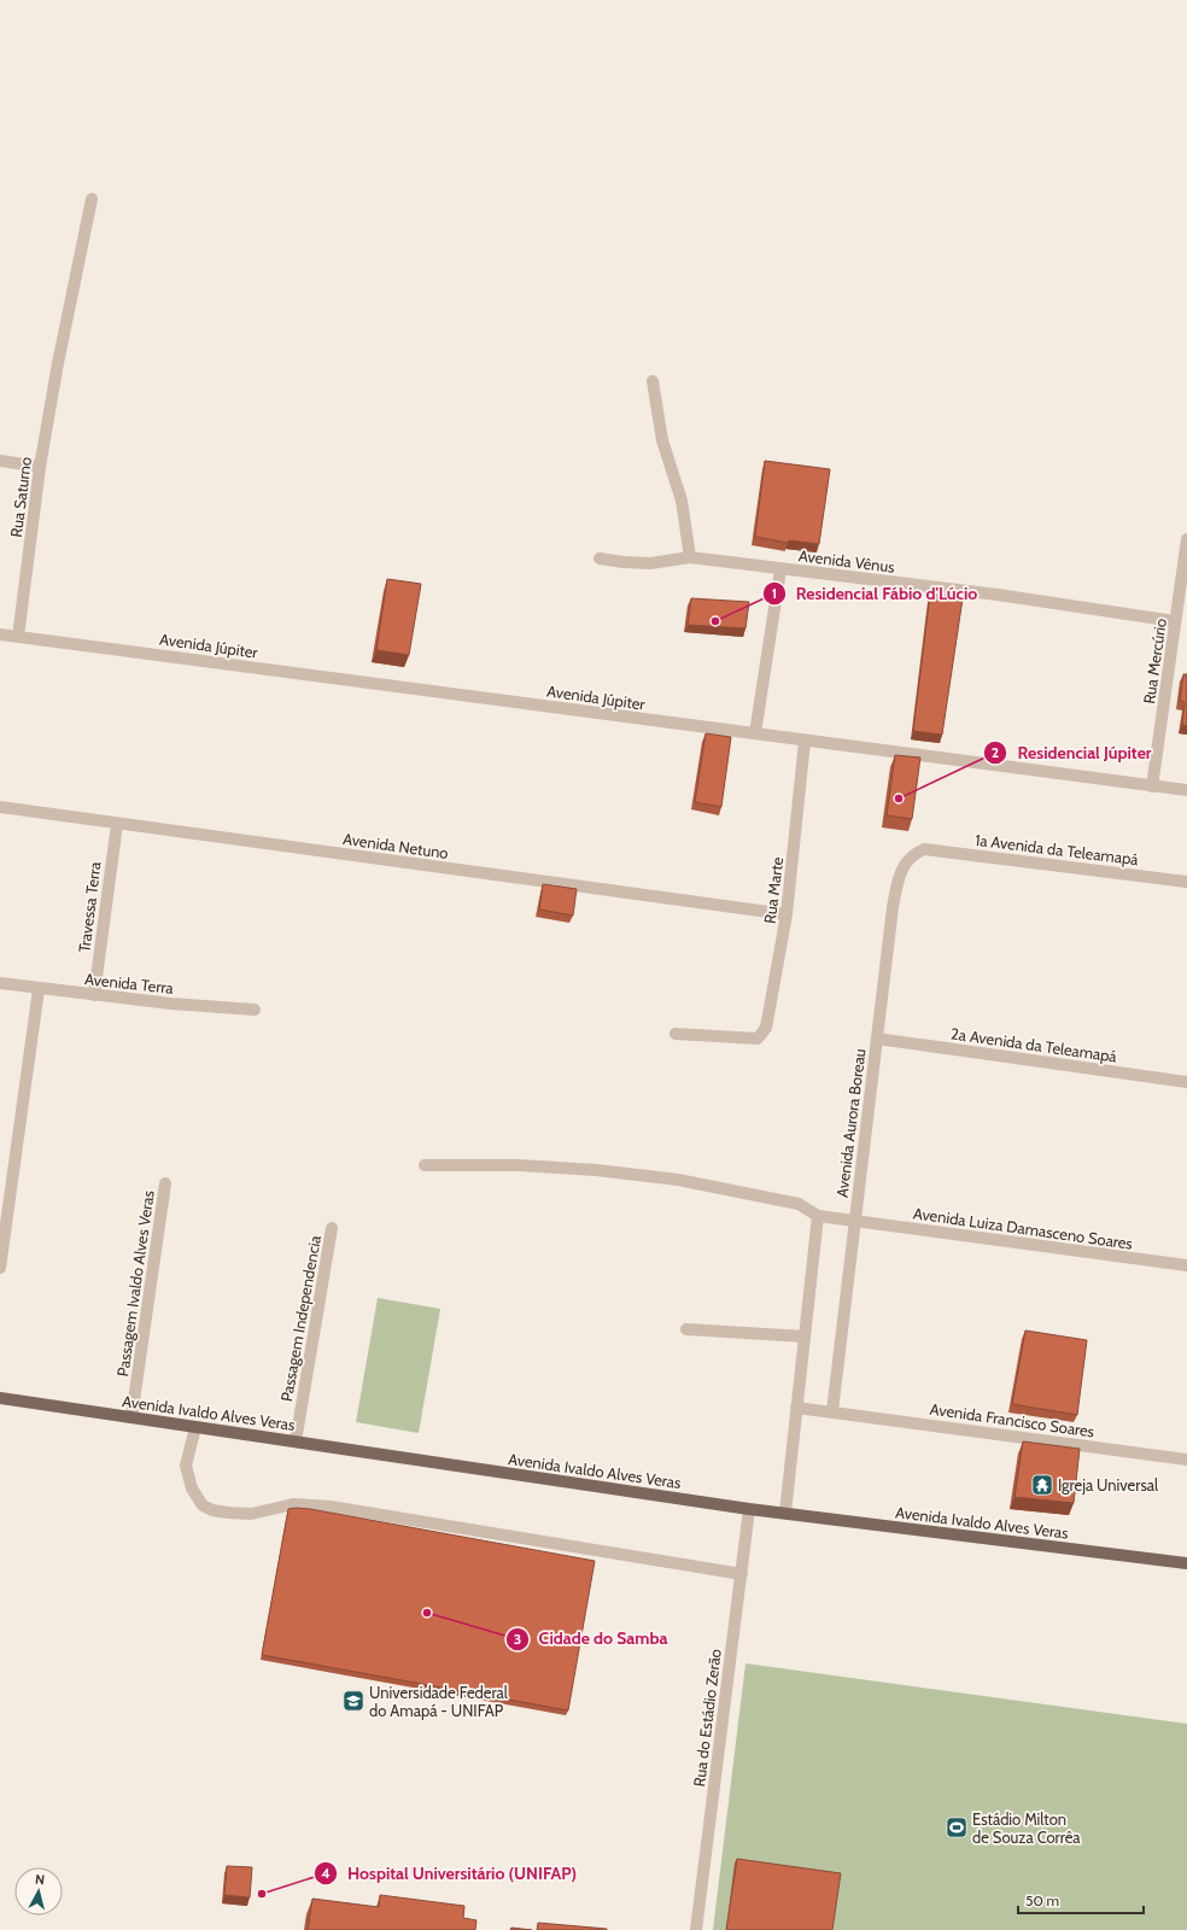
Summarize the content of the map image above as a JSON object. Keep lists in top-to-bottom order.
{
  "streets": {
    "main road": ["Avenida Ivaldo Alves Veras"],
    "street": [
      "Rua Saturno",
      "Avenida Vênus",
      "Avenida Júpiter",
      "Rua Mercúrio",
      "Avenida Netuno",
      "1a Avenida da Teleamapá",
      "Rua Marte",
      "Travessa Terra",
      "Avenida Terra",
      "2a Avenida da Teleamapá",
      "Avenida Aurora Boreau",
      "Avenida Luiza Damasceno Soares",
      "Passagem Ivaldo Alves Veras",
      "Passagem Independencia",
      "Avenida Francisco Soares",
      "Rua do Estádio Zerão"
    ]
  },
  "crossings": [
    ["Rua Saturno", "Avenida Júpiter"],
    ["Avenida Vênus", "Rua Mercúrio"],
    ["Avenida Júpiter", "Rua Mercúrio"],
    ["Avenida Júpiter", "Rua Marte"],
    ["Avenida Netuno", "Rua Marte"],
    ["Avenida Netuno", "Travessa Terra"],
    ["1a Avenida da Teleamapá", "Avenida Aurora Boreau"],
    ["Travessa Terra", "Avenida Terra"],
    ["2a Avenida da Teleamapá", "Avenida Aurora Boreau"],
    ["Avenida Aurora Boreau", "Avenida Luiza Damasceno Soares"],
    ["Avenida Aurora Boreau", "Avenida Francisco Soares"],
    ["Passagem Ivaldo Alves Veras", "Avenida Ivaldo Alves Veras"],
    ["Passagem Independencia", "Avenida Ivaldo Alves Veras"],
    ["Avenida Ivaldo Alves Veras", "Rua do Estádio Zerão"]
  ],
  "places": {
    "other": [
      "Residencial Fábio d'Lúcio",
      "Residencial Júpiter",
      "Cidade do Samba",
      "Hospital Universitário (UNIFAP)"
    ],
    "temple": ["Igreja Universal"],
    "school or university": ["Universidade Federal do Amapá - UNIFAP"],
    "sports": ["Estádio Milton de Souza Corrêa"]
  },
  "scale_bar": "50 m",
  "north": "top"
}
